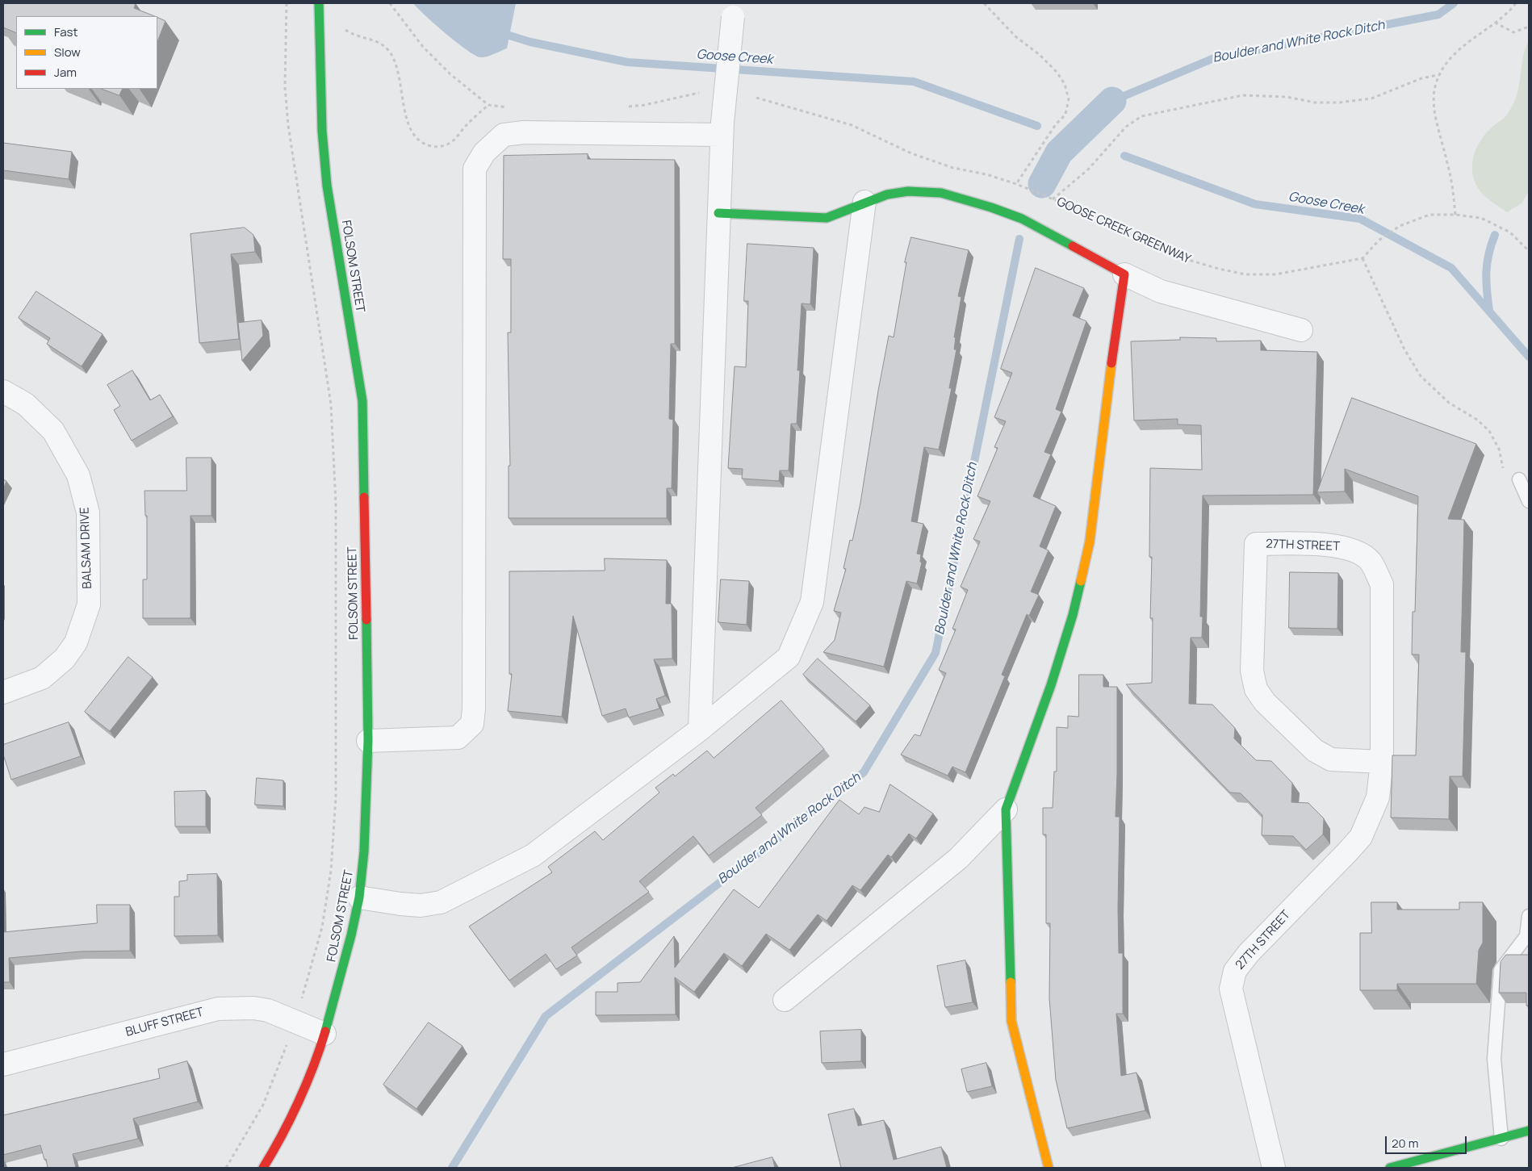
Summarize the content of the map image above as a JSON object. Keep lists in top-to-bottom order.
{
  "streets": {
    "street": [
      "FOLSOM STREET",
      "27TH STREET",
      "BALSAM DRIVE",
      "BLUFF STREET"
    ],
    "path": ["GOOSE CREEK GREENWAY"]
  },
  "crossings": [
    ["FOLSOM STREET", "BLUFF STREET"]
  ],
  "water": ["Boulder and White Rock Ditch", "Goose Creek"],
  "legend": ["Fast", "Slow", "Jam"],
  "scale_bar": "20 m"
}
